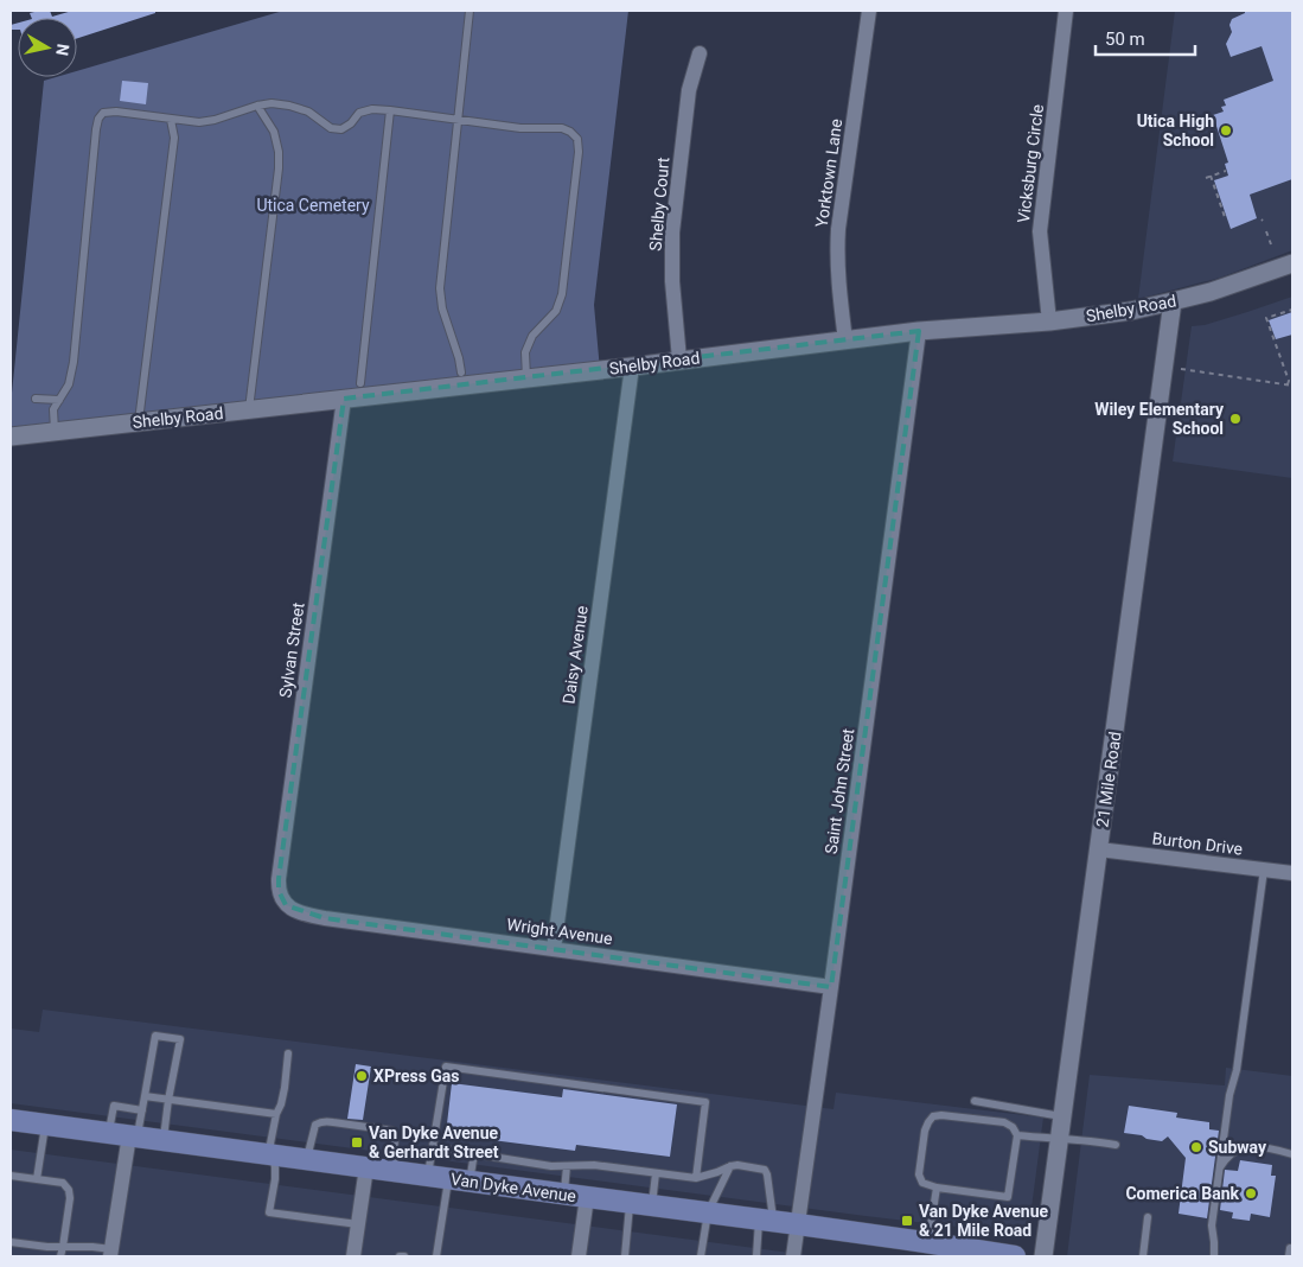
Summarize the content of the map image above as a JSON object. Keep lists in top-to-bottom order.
{
  "streets": {
    "main road": ["Van Dyke Avenue"],
    "street": [
      "Vicksburg Circle",
      "Yorktown Lane",
      "Shelby Court",
      "Shelby Road",
      "Sylvan Street",
      "Daisy Avenue",
      "21 Mile Road",
      "Saint John Street",
      "Burton Drive",
      "Wright Avenue"
    ]
  },
  "crossings": [
    ["Vicksburg Circle", "Shelby Road"],
    ["Yorktown Lane", "Shelby Road"],
    ["Shelby Court", "Shelby Road"],
    ["Shelby Road", "Sylvan Street"],
    ["Shelby Road", "Daisy Avenue"],
    ["Shelby Road", "21 Mile Road"],
    ["Shelby Road", "Saint John Street"],
    ["Sylvan Street", "Wright Avenue"],
    ["Daisy Avenue", "Wright Avenue"],
    ["21 Mile Road", "Burton Drive"],
    ["Saint John Street", "Wright Avenue"],
    ["Saint John Street", "Van Dyke Avenue"]
  ],
  "parks": ["Utica Cemetery"],
  "places": {
    "other": [
      "Utica High School",
      "Wiley Elementary School",
      "XPress Gas",
      "Subway",
      "Comerica Bank"
    ],
    "transit": ["Van Dyke Avenue & Gerhardt Street", "Van Dyke Avenue & 21 Mile Road"]
  },
  "scale_bar": "50 m",
  "north": "right"
}
